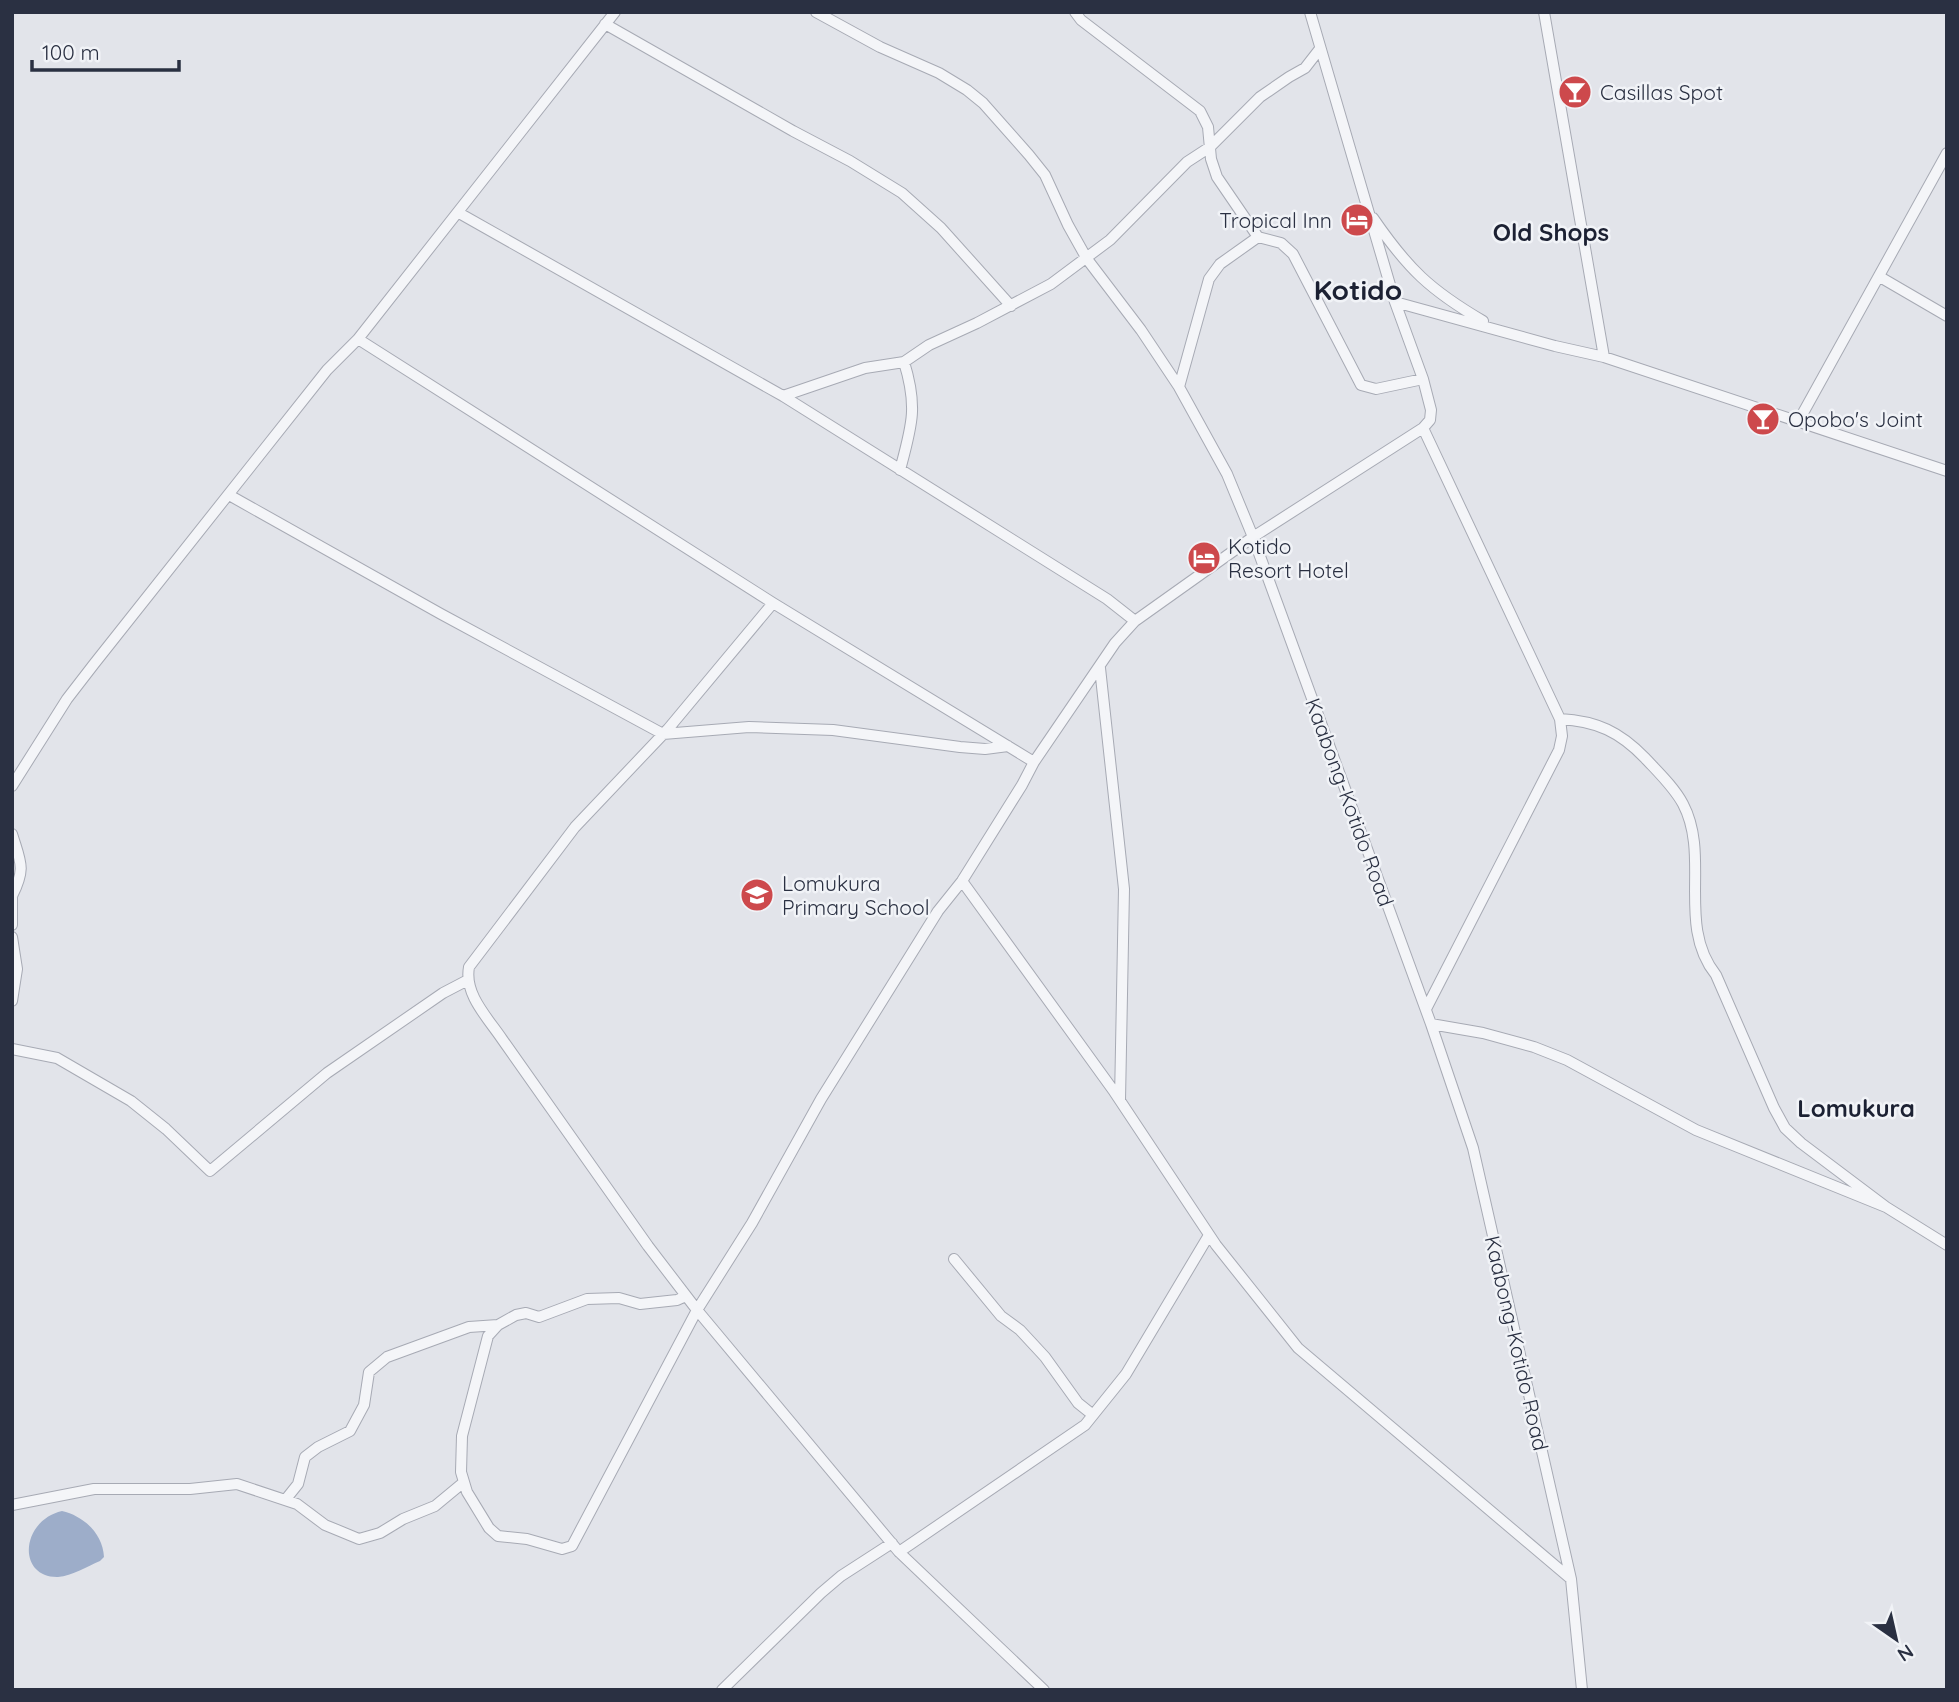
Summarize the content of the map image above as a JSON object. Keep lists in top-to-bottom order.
{
  "streets": {
    "street": ["Kaabong-Kotido Road"]
  },
  "districts": ["Old Shops", "Kotido", "Lomukura"],
  "places": {
    "bar": ["Casillas Spot", "Opobo's Joint"],
    "hotel": ["Tropical Inn", "Kotido Resort Hotel"],
    "school or university": ["Lomukura Primary School"]
  },
  "scale_bar": "100 m",
  "north": "bottom right"
}
